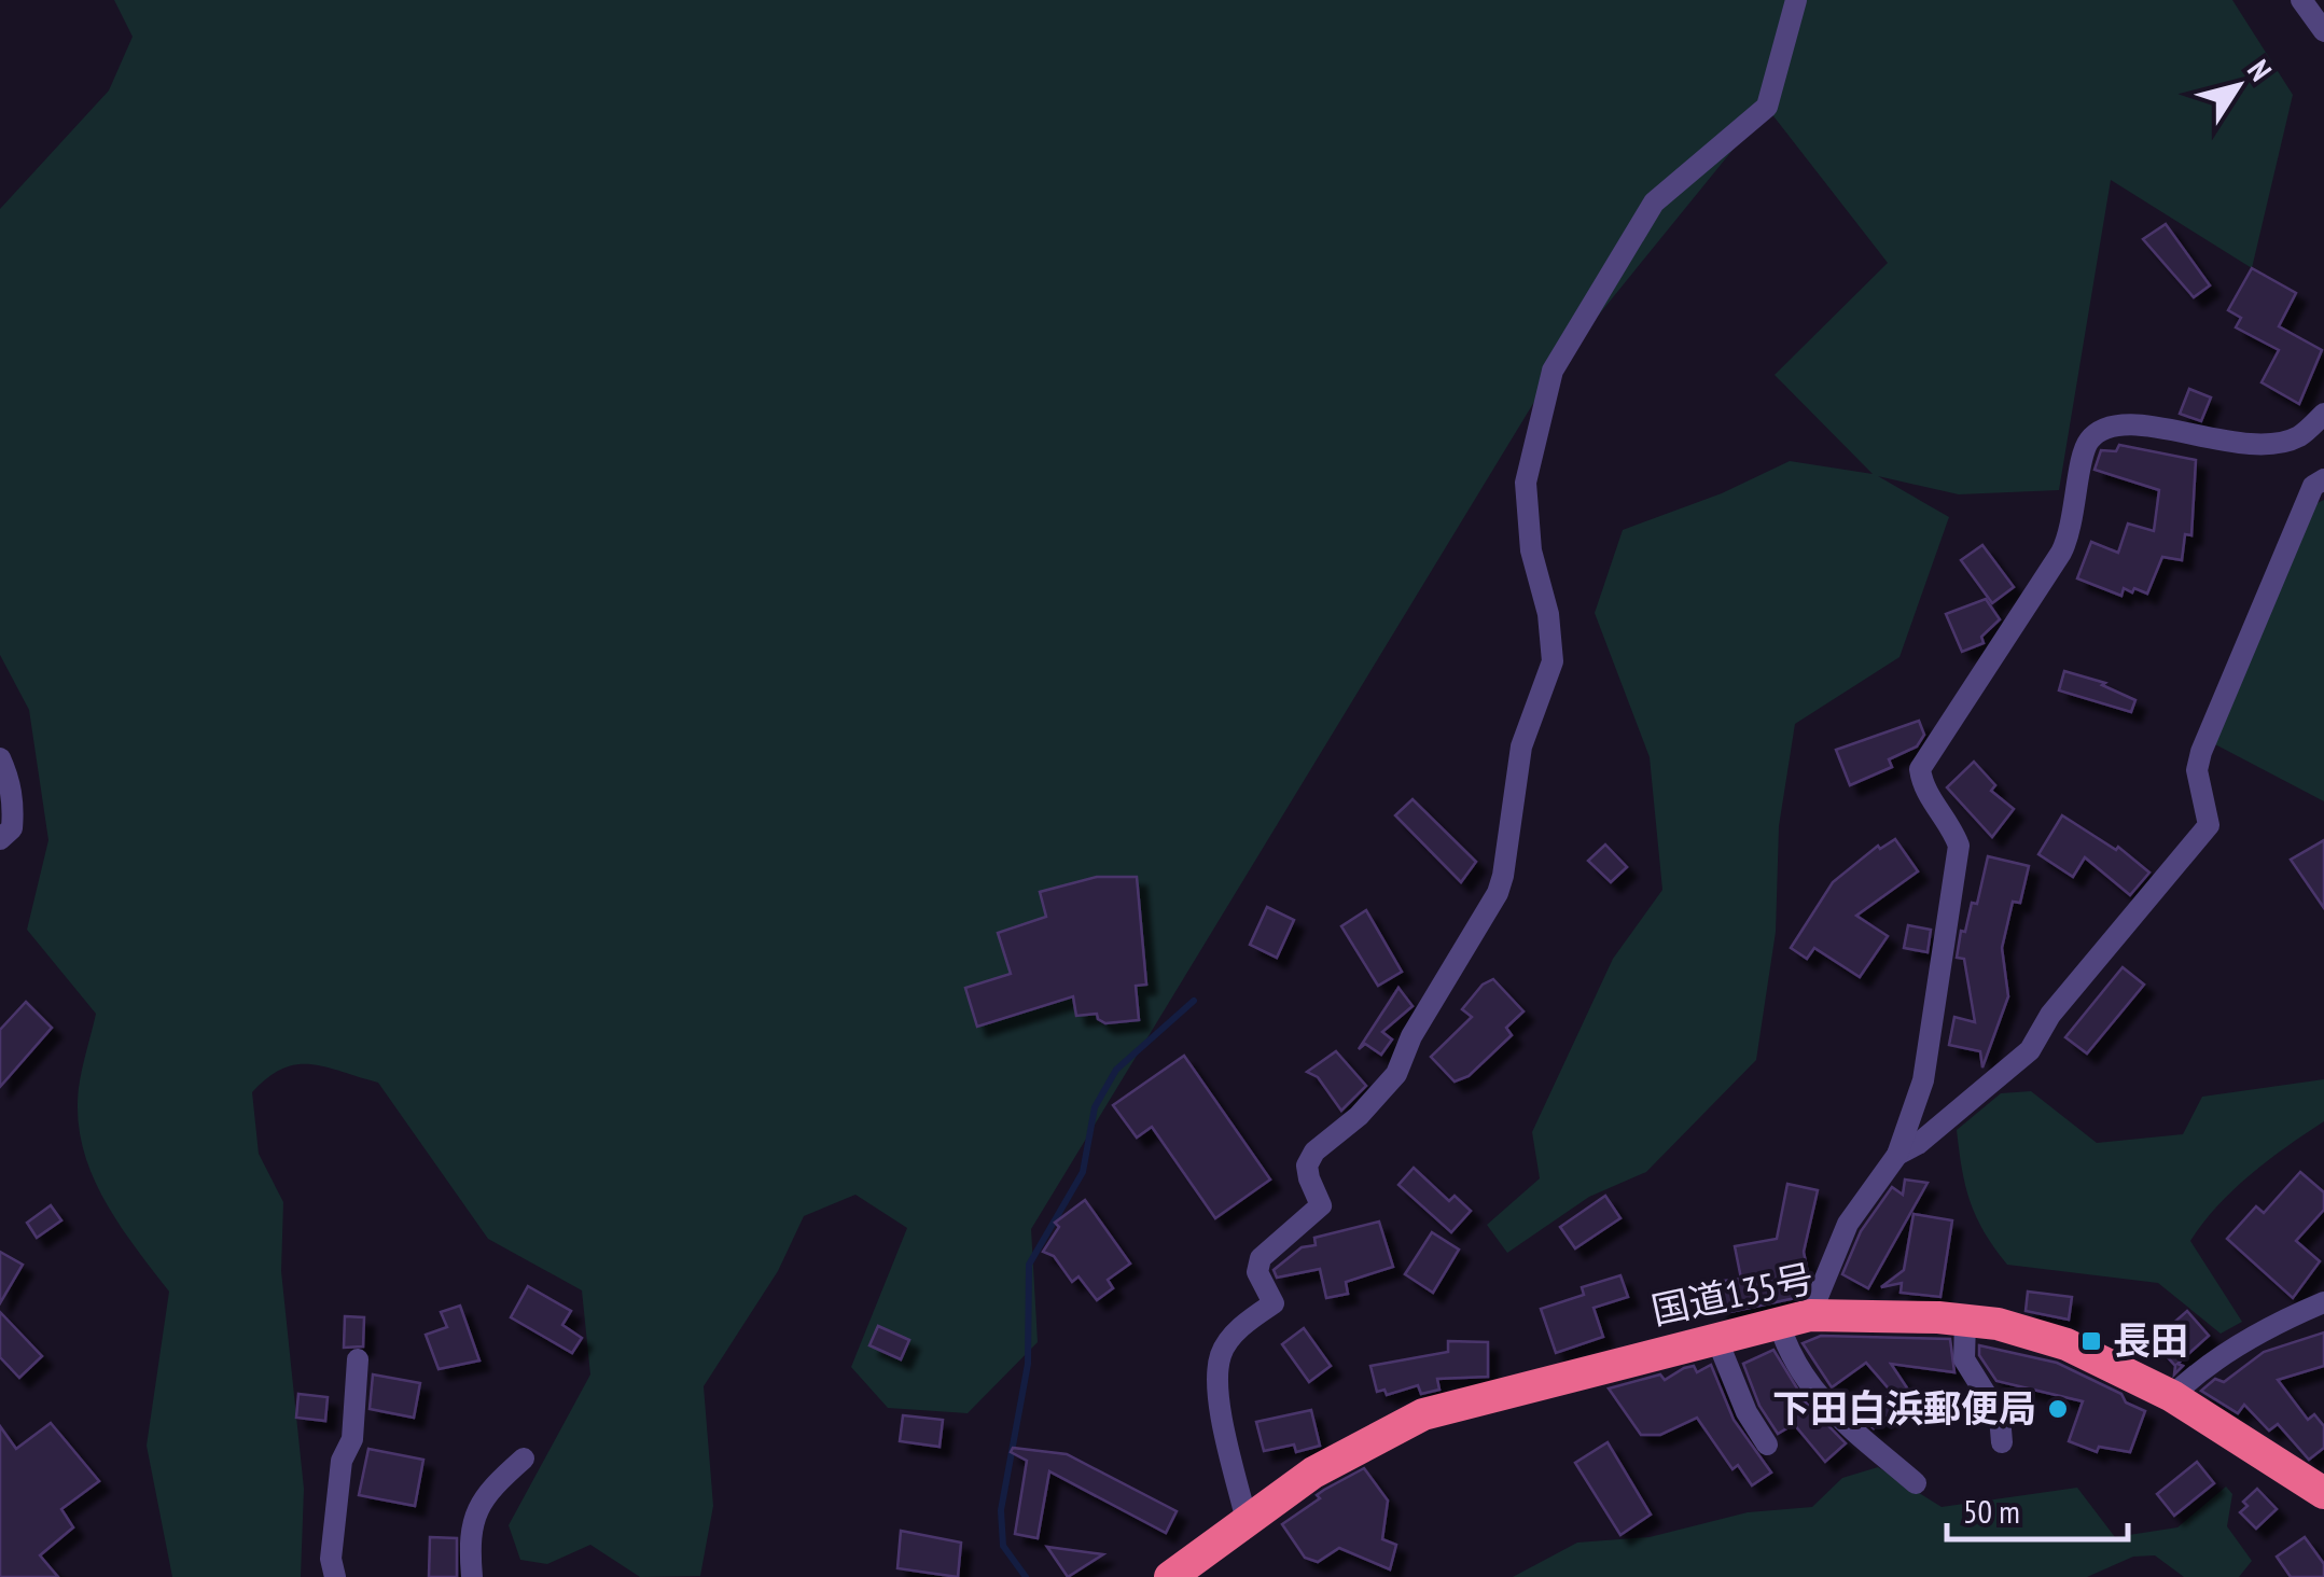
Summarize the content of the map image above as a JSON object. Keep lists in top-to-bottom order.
{
  "streets": {
    "highway": ["国道135号"]
  },
  "places": {
    "transit": ["長田"],
    "other": ["下田白浜郵便局"]
  },
  "scale_bar": "50 m",
  "north": "top right"
}
